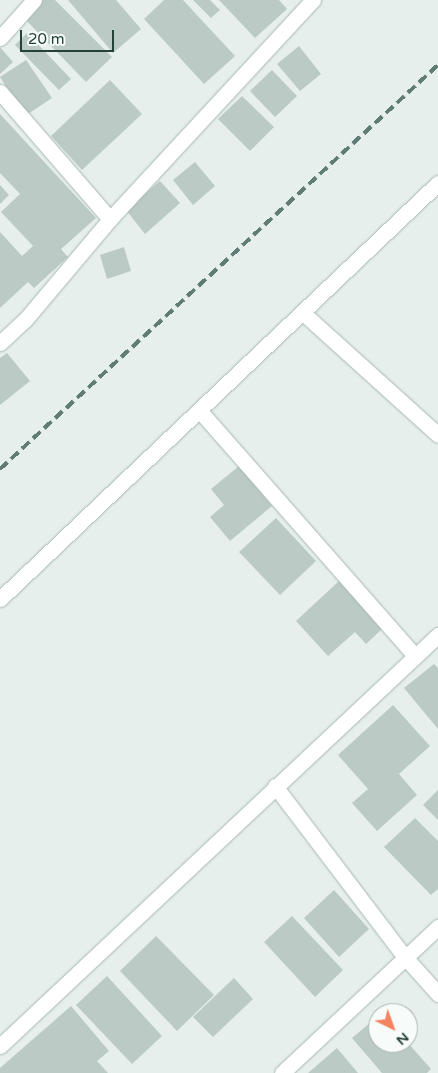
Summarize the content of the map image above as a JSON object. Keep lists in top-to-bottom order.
{
  "scale_bar": "20 m",
  "north": "bottom right"
}
